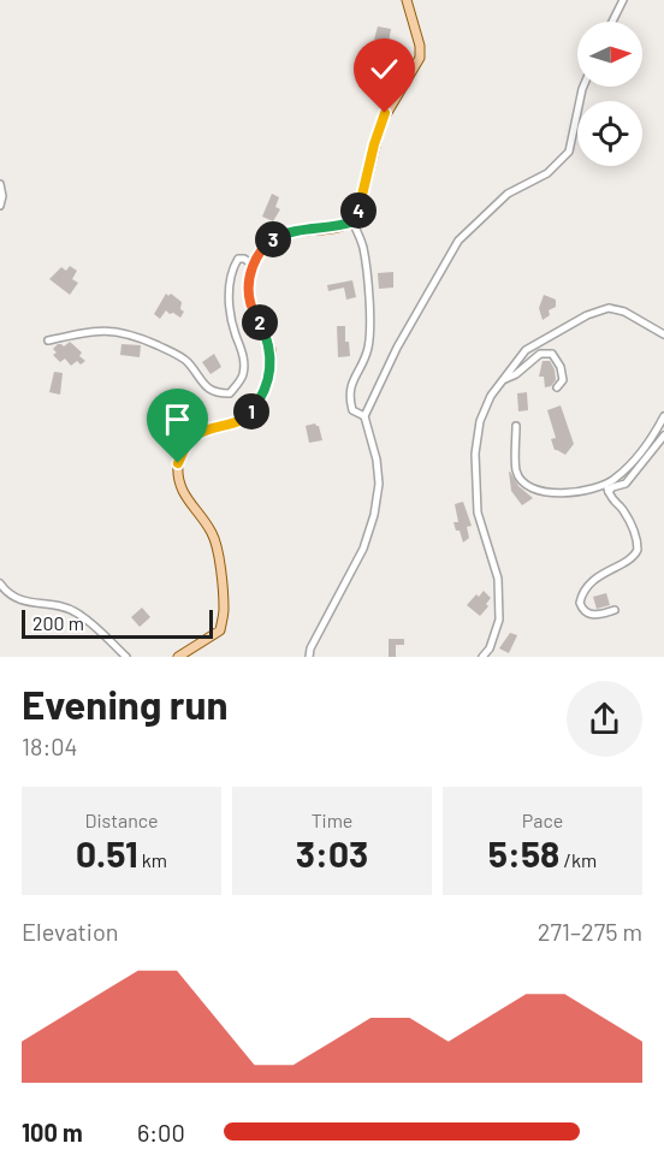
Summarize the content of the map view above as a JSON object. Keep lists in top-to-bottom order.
{
  "scale_bar": "200 m",
  "north": "right",
  "page": {
    "pins": [
      "4",
      "3",
      "2",
      "1"
    ],
    "scale": "200 m",
    "heading": ["Evening run", "18:04"],
    "stats": [
      ["Distance", "0.51 km"],
      ["Time", "3:03"],
      ["Pace", "5:58 /km"]
    ],
    "chart": ["Elevation", "271–275 m"],
    "list": [
      {
        "name": "100 m",
        "note": "6:00"
      }
    ]
  }
}
